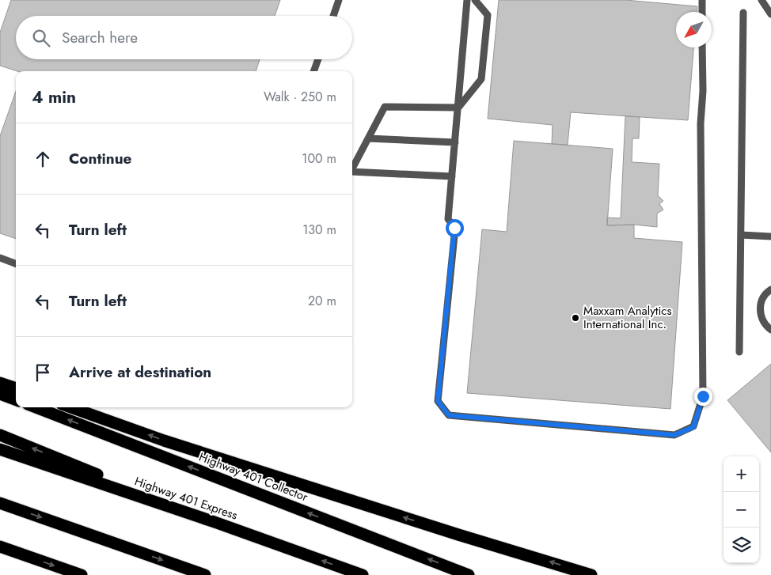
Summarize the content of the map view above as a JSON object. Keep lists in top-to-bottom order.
{
  "streets": {
    "highway": ["Highway 401 Collector", "Highway 401 Express"]
  },
  "places": ["Maxxam Analytics International Inc."],
  "north": "bottom left",
  "page": {
    "search": "Search here",
    "heading": ["4 min", "Walk · 250 m"],
    "list": [
      ["Continue", "100 m"],
      ["Turn left", "130 m"],
      ["Turn left", "20 m"],
      "Arrive at destination"
    ],
    "map_buttons": ["+", "−"]
  }
}
